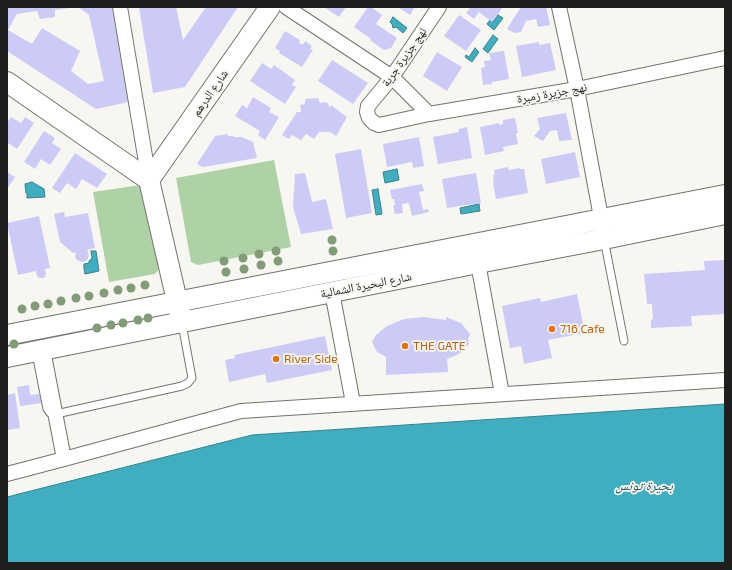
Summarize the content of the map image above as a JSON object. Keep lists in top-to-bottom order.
{
  "streets": {
    "main road": ["شارع الدرهم", "شارع البحيرة الشمالية"],
    "street": ["نهج جزيرة جربة", "نهج جزيرة زمبرة"]
  },
  "crossings": [
    ["نهج جزيرة جربة", "نهج جزيرة زمبرة"]
  ],
  "water": ["بحيرة تونس"],
  "places": ["716 Cafe", "THE GATE", "River Side"]
}
